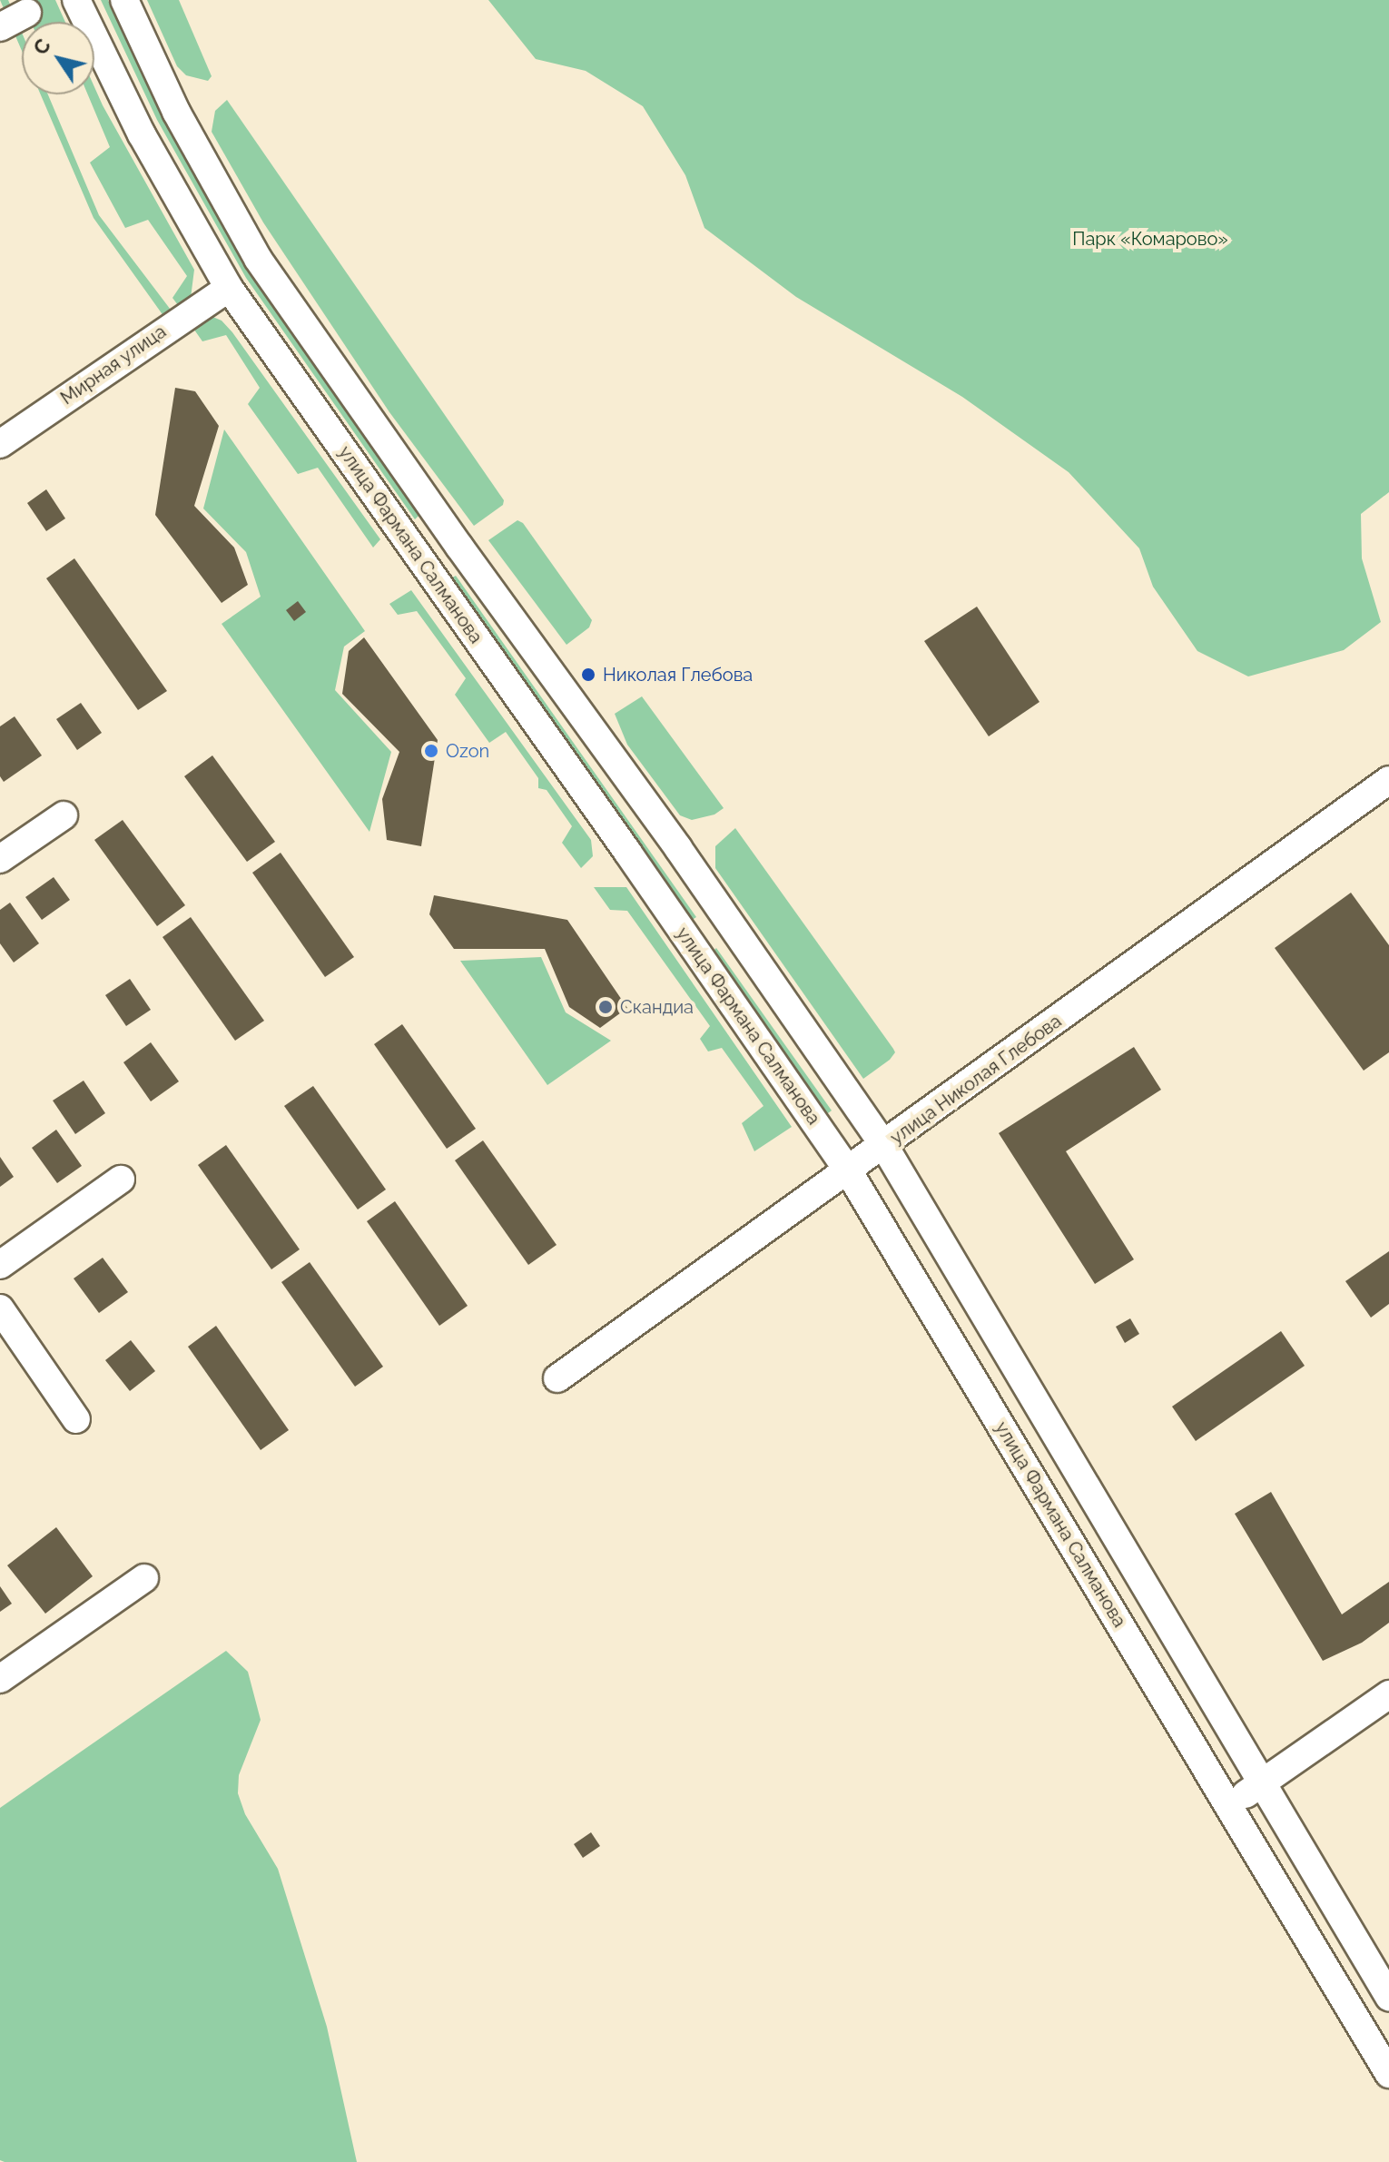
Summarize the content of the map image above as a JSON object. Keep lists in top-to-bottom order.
{
  "streets": {
    "street": ["Мирная улица", "улица Фармана Салманова", "улица Николая Глебова"]
  },
  "crossings": [
    ["Мирная улица", "улица Фармана Салманова"],
    ["улица Фармана Салманова", "улица Николая Глебова"]
  ],
  "parks": ["Парк «Комарово»"],
  "places": ["Николая Глебова", "Ozon", "Скандиа"],
  "north": "top left"
}
